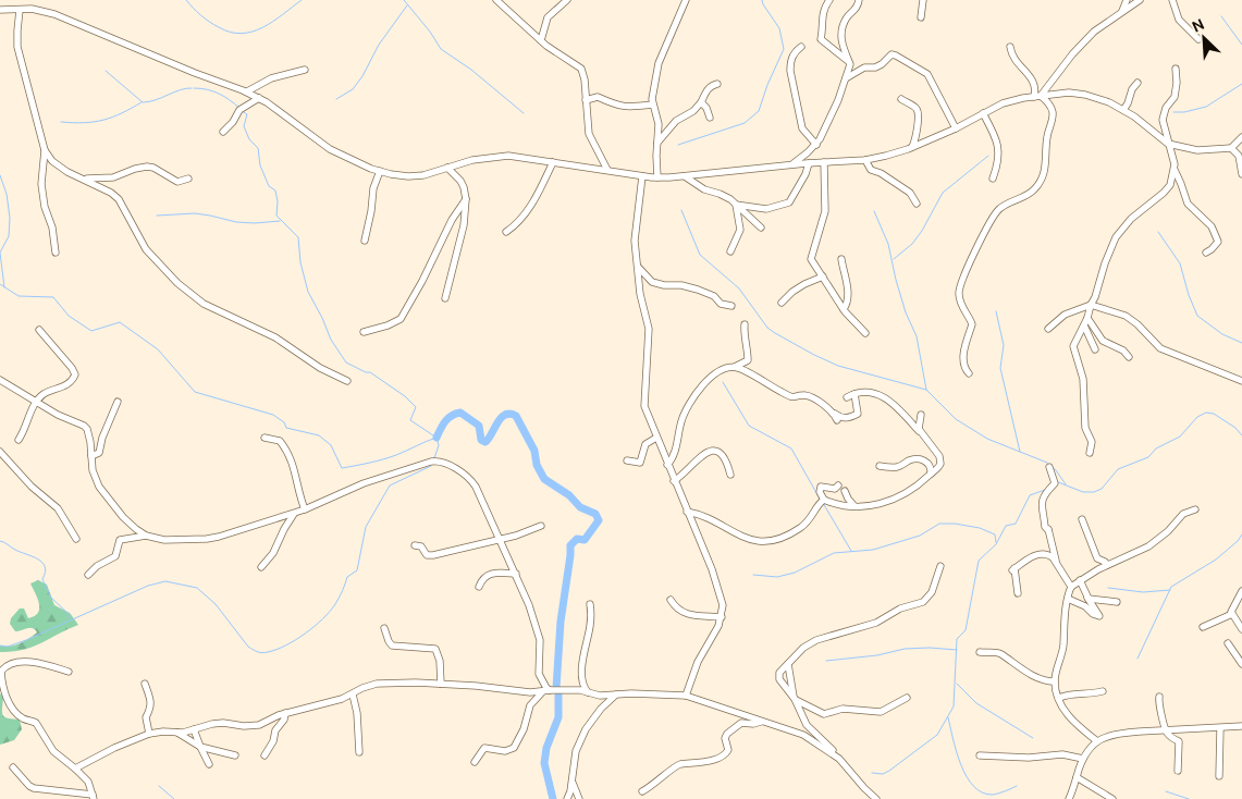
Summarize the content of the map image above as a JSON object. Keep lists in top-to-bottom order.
{
  "north": "top left"
}
